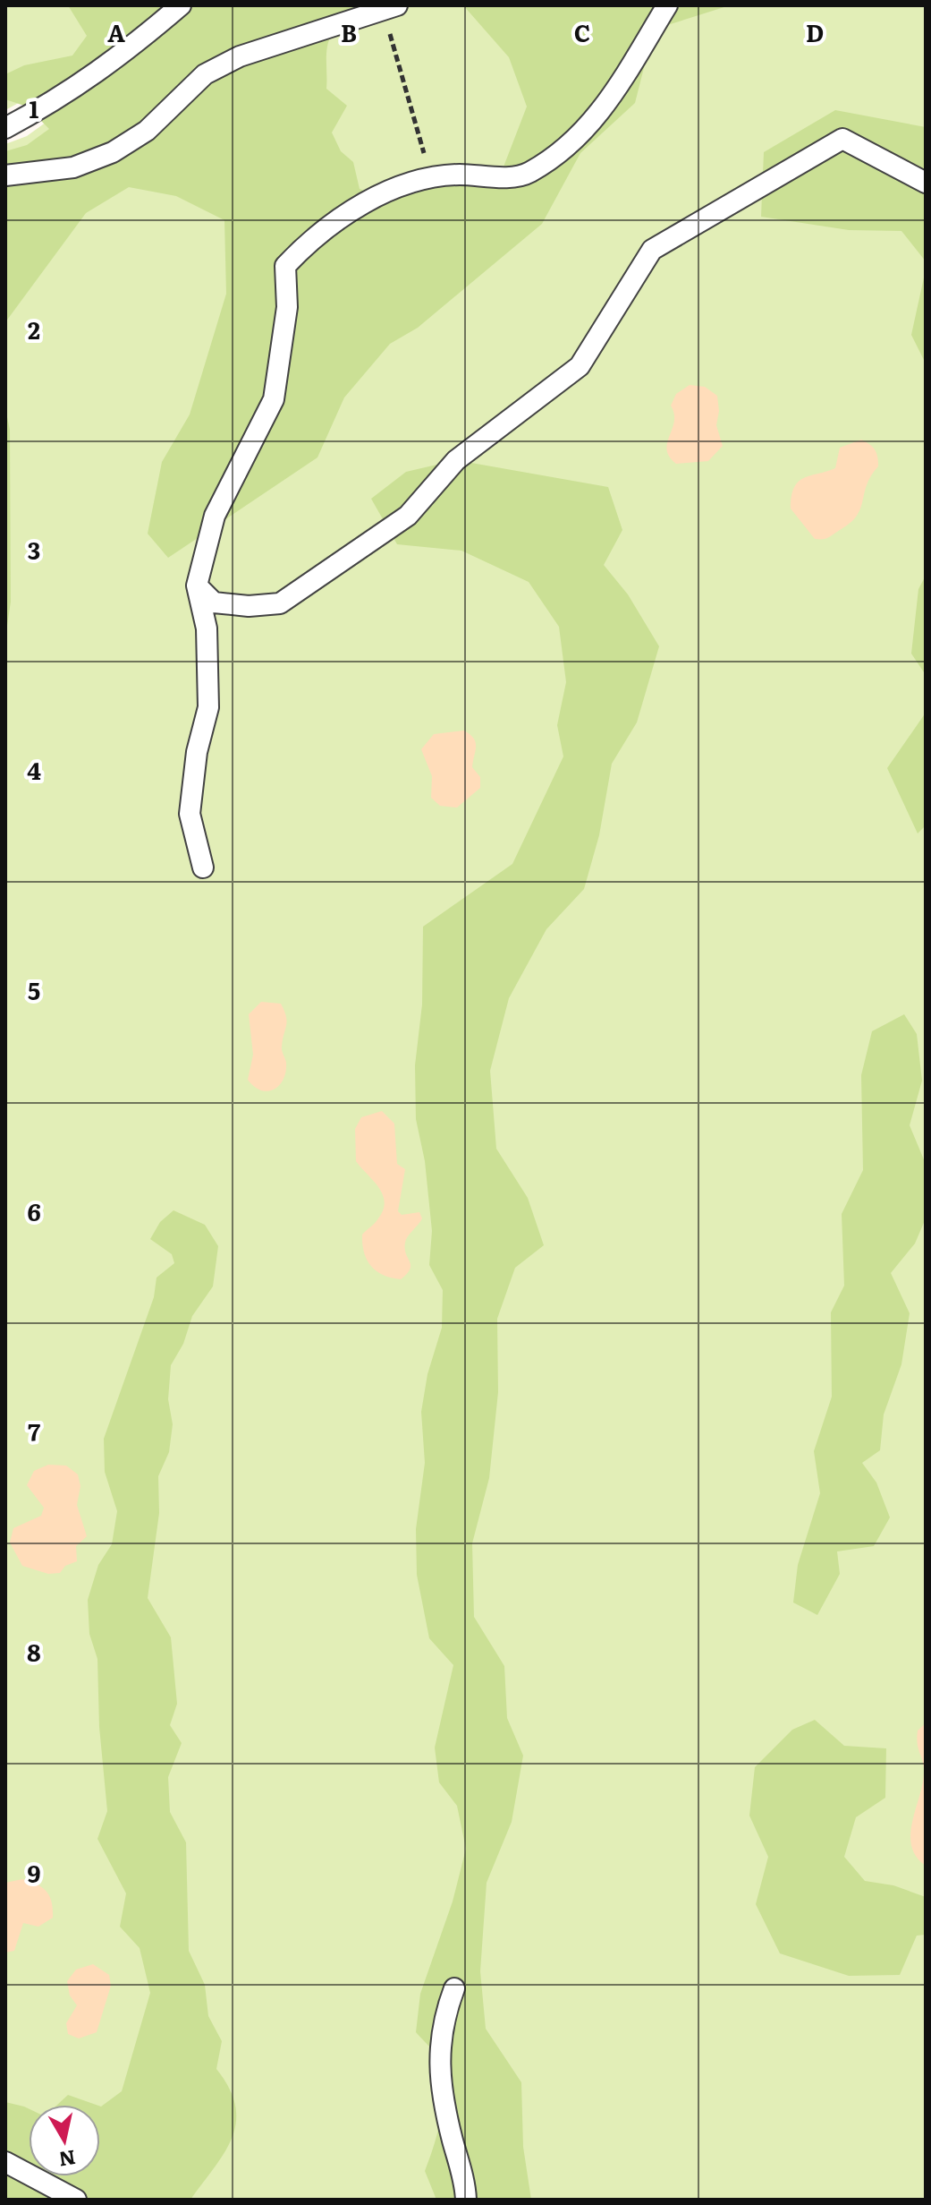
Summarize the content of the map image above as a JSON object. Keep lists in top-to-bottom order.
{
  "north": "bottom",
  "grid": {
    "columns": [
      "A",
      "B",
      "C",
      "D"
    ],
    "rows": [
      "1",
      "2",
      "3",
      "4",
      "5",
      "6",
      "7",
      "8",
      "9"
    ]
  }
}
